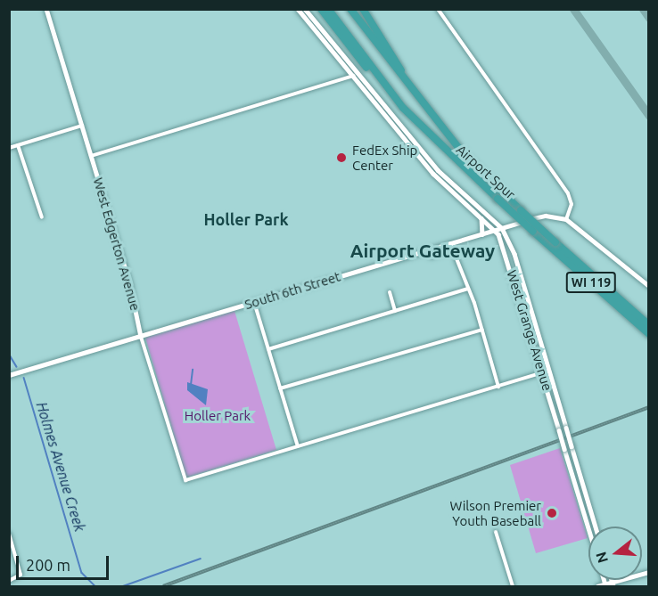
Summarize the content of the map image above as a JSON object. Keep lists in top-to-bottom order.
{
  "streets": {
    "highway": ["Airport Spur", "WI 119"],
    "street": ["West Edgerton Avenue", "South 6th Street", "West Grange Avenue"]
  },
  "crossings": [
    ["West Edgerton Avenue", "South 6th Street"],
    ["South 6th Street", "West Grange Avenue"]
  ],
  "districts": ["Holler Park", "Airport Gateway"],
  "water": ["Holmes Avenue Creek"],
  "parks": ["Holler Park"],
  "places": ["FedEx Ship Center", "Wilson Premier Youth Baseball"],
  "scale_bar": "200 m",
  "north": "left"
}
